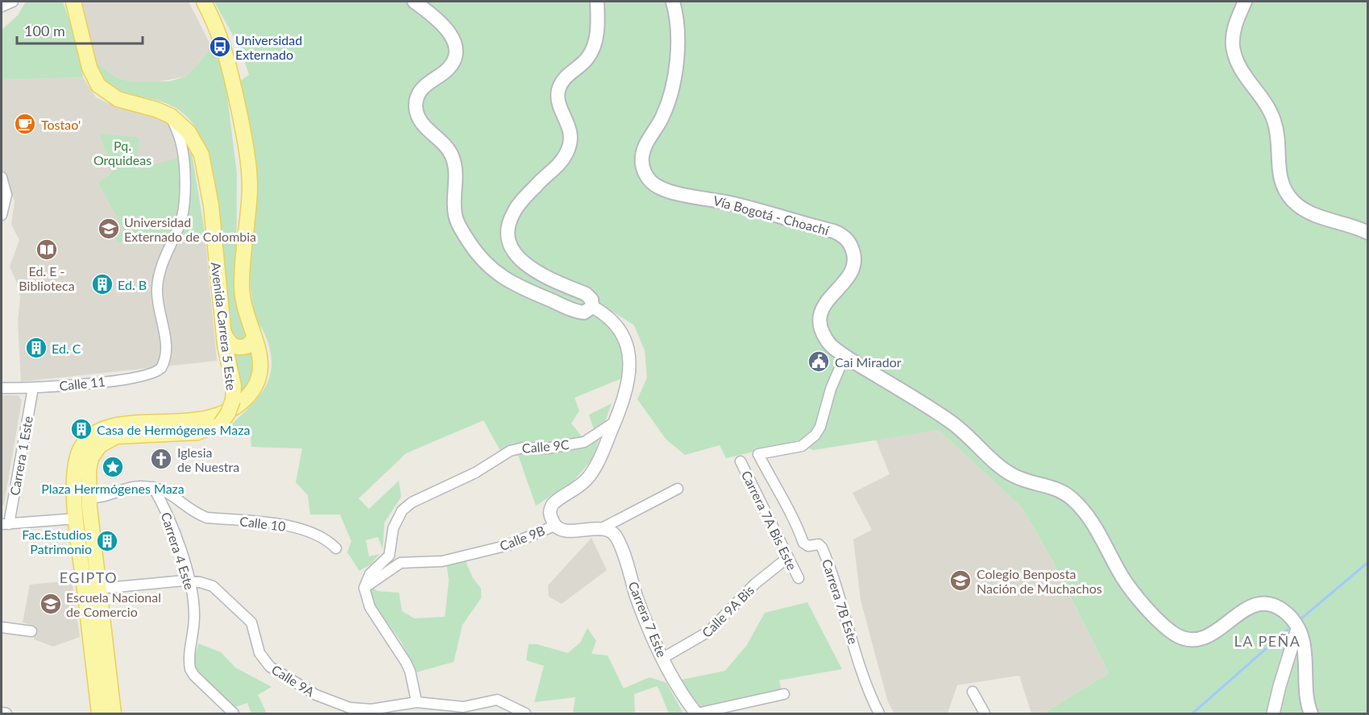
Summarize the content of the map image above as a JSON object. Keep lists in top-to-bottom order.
{
  "streets": {
    "main road": ["Vía Bogotá - Choachí", "Avenida Carrera 5 Este"],
    "street": [
      "Calle 11",
      "Calle 9C",
      "Carrera 1 Este",
      "Carrera 7A Bis Este",
      "Calle 10",
      "Calle 9B",
      "Carrera 4 Este",
      "Carrera 7B Este",
      "Calle 9A Bis",
      "Carrera 7 Este",
      "Calle 9A"
    ]
  },
  "crossings": [
    ["Vía Bogotá - Choachí", "Carrera 7B Este"],
    ["Avenida Carrera 5 Este", "Calle 11"],
    ["Calle 11", "Carrera 1 Este"],
    ["Calle 9C", "Calle 9B"],
    ["Carrera 7A Bis Este", "Calle 9A Bis"],
    ["Calle 10", "Carrera 4 Este"],
    ["Calle 9B", "Carrera 7 Este"],
    ["Carrera 4 Este", "Calle 9A"],
    ["Calle 9A Bis", "Carrera 7 Este"]
  ],
  "districts": ["EGIPTO", "LA PEÑA"],
  "parks": ["Pq. Orquideas"],
  "places": {
    "bus stop": ["Universidad Externado"],
    "cafe": ["Tostao'"],
    "school or university": ["Universidad Externado de Colombia", "Colegio Benposta Nación de Muchachos", "Escuela Nacional de Comercio"],
    "library": ["Ed. E - Biblioteca"],
    "building": [
      "Ed. B",
      "Ed. C",
      "Casa de Hermógenes Maza",
      "Fac.Estudios Patrimonio"
    ],
    "public building": ["Cai Mirador"],
    "church": ["Iglesia de Nuestra"],
    "place": ["Plaza Herrmógenes Maza"]
  },
  "scale_bar": "100 m"
}
